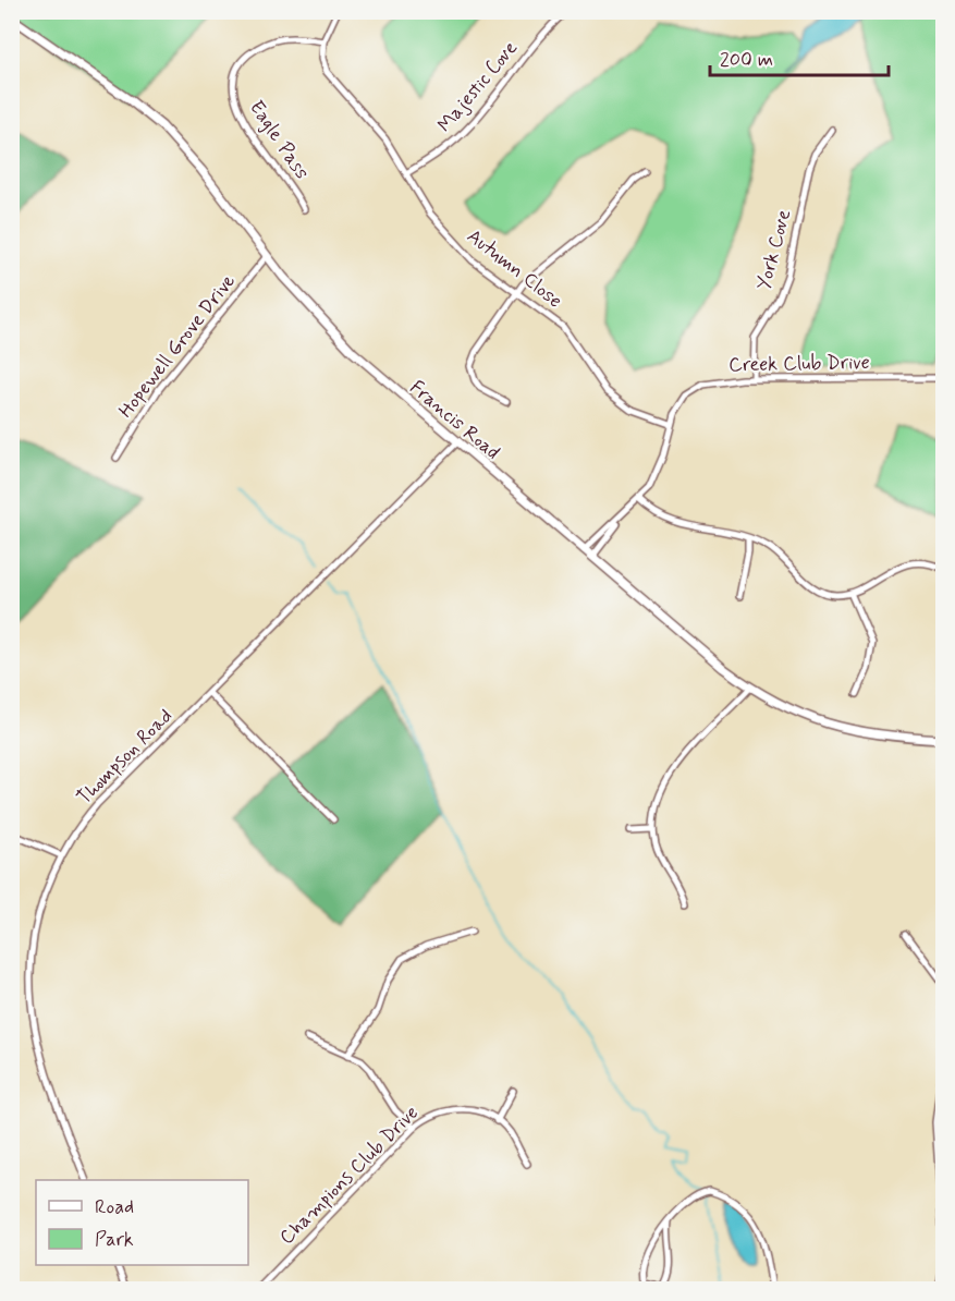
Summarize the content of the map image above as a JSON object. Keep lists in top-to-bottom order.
{
  "streets": {
    "street": [
      "Majestic Cove",
      "Eagle Pass",
      "York Cove",
      "Autumn Close",
      "Hopewell Grove Drive",
      "Creek Club Drive",
      "Francis Road",
      "Thompson Road",
      "Champions Club Drive"
    ]
  },
  "crossings": [
    ["Majestic Cove", "Autumn Close"],
    ["Eagle Pass", "Autumn Close"],
    ["York Cove", "Creek Club Drive"],
    ["Autumn Close", "Creek Club Drive"],
    ["Hopewell Grove Drive", "Francis Road"],
    ["Creek Club Drive", "Francis Road"],
    ["Francis Road", "Thompson Road"]
  ],
  "legend": ["Road", "Park"],
  "scale_bar": "200 m"
}
